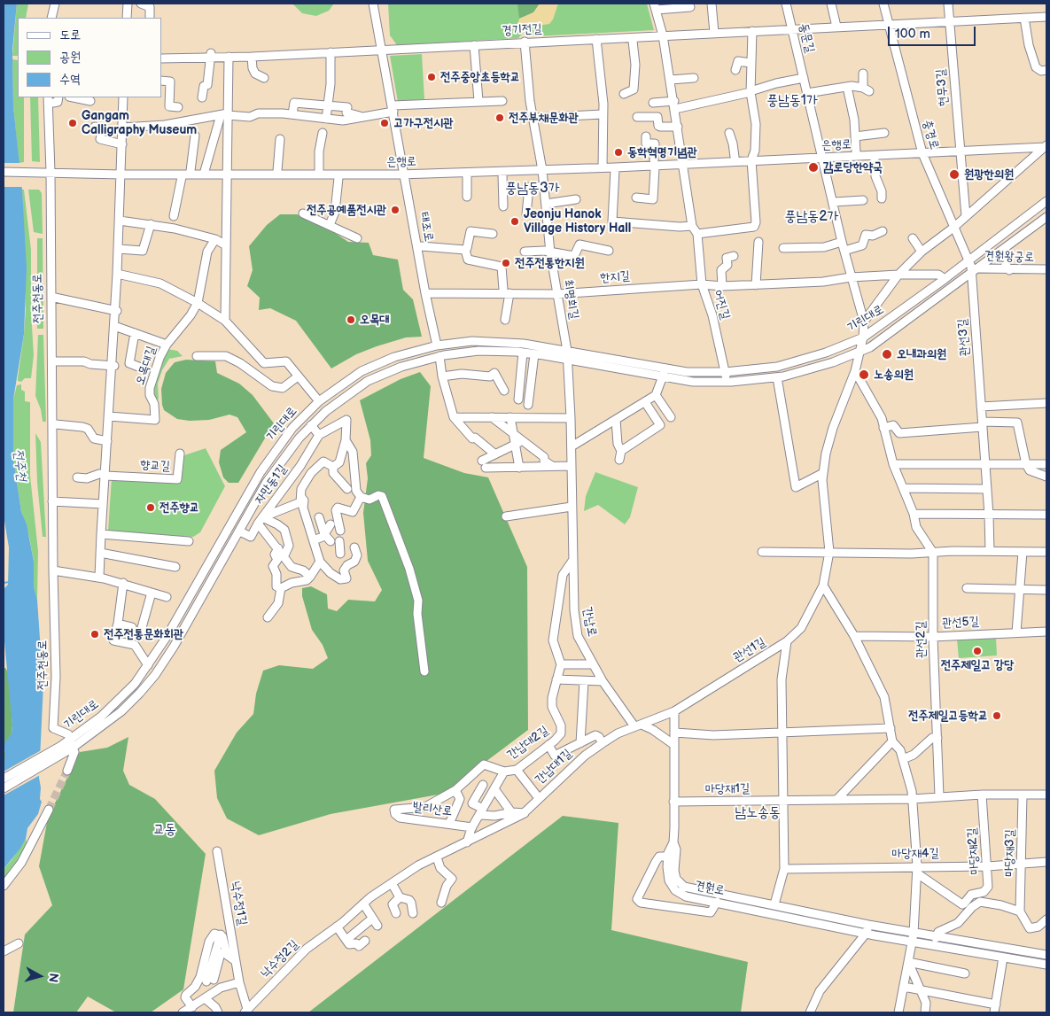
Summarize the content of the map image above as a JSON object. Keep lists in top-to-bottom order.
{
  "streets": {
    "street": [
      "경기전길",
      "동문길",
      "현무3길",
      "충경로",
      "은행로",
      "태조로",
      "견훤왕궁로",
      "한지길",
      "전주천동로",
      "최명희길",
      "어진길",
      "기린대로",
      "관선3길",
      "오목대길",
      "향교길",
      "자만동1길",
      "간납로",
      "관선5길",
      "관선2길",
      "관선1길",
      "간납대2길",
      "간납대1길",
      "마당재1길",
      "발리산로",
      "마당재2길",
      "마당재3길",
      "마당재4길",
      "견훤로",
      "낙수정1길",
      "낙수정2길"
    ]
  },
  "crossings": [
    ["경기전길", "동문길"],
    ["경기전길", "현무3길"],
    ["경기전길", "충경로"],
    ["경기전길", "태조로"],
    ["경기전길", "최명희길"],
    ["경기전길", "어진길"],
    ["동문길", "은행로"],
    ["동문길", "한지길"],
    ["동문길", "관선1길"],
    ["충경로", "은행로"],
    ["충경로", "견훤왕궁로"],
    ["충경로", "기린대로"],
    ["충경로", "관선3길"],
    ["은행로", "태조로"],
    ["은행로", "전주천동로"],
    ["은행로", "최명희길"],
    ["은행로", "어진길"],
    ["태조로", "한지길"],
    ["태조로", "기린대로"],
    ["견훤왕궁로", "기린대로"],
    ["견훤왕궁로", "관선3길"],
    ["한지길", "최명희길"],
    ["한지길", "어진길"],
    ["한지길", "기린대로"],
    ["전주천동로", "기린대로"],
    ["최명희길", "기린대로"],
    ["최명희길", "간납로"],
    ["어진길", "기린대로"],
    ["기린대로", "관선3길"],
    ["기린대로", "자만동1길"],
    ["기린대로", "간납로"],
    ["기린대로", "관선1길"],
    ["간납로", "관선1길"],
    ["간납로", "간납대1길"],
    ["관선5길", "관선2길"],
    ["관선1길", "간납대1길"],
    ["간납대2길", "간납대1길"],
    ["간납대2길", "발리산로"],
    ["간납대1길", "낙수정2길"],
    ["마당재2길", "마당재4길"],
    ["마당재3길", "마당재4길"],
    ["낙수정1길", "낙수정2길"]
  ],
  "districts": [
    "풍남동1가",
    "풍남동3가",
    "풍남동2가",
    "남노송동",
    "교동"
  ],
  "water": ["전주천"],
  "places": [
    "전주중앙초등학교",
    "전주부채문화관",
    "Gangam Calligraphy Museum",
    "고가구전시관",
    "동학혁명기념관",
    "감로당한약국",
    "원광한의원",
    "전주공예품전시관",
    "Jeonju Hanok Village History Hall",
    "전주전통한지원",
    "오목대",
    "오내과의원",
    "노송의원",
    "전주향교",
    "전주전통문화회관",
    "전주제일고 강당",
    "전주제일고등학교"
  ],
  "legend": ["도로", "공원", "수역"],
  "scale_bar": "100 m",
  "north": "right"
}
